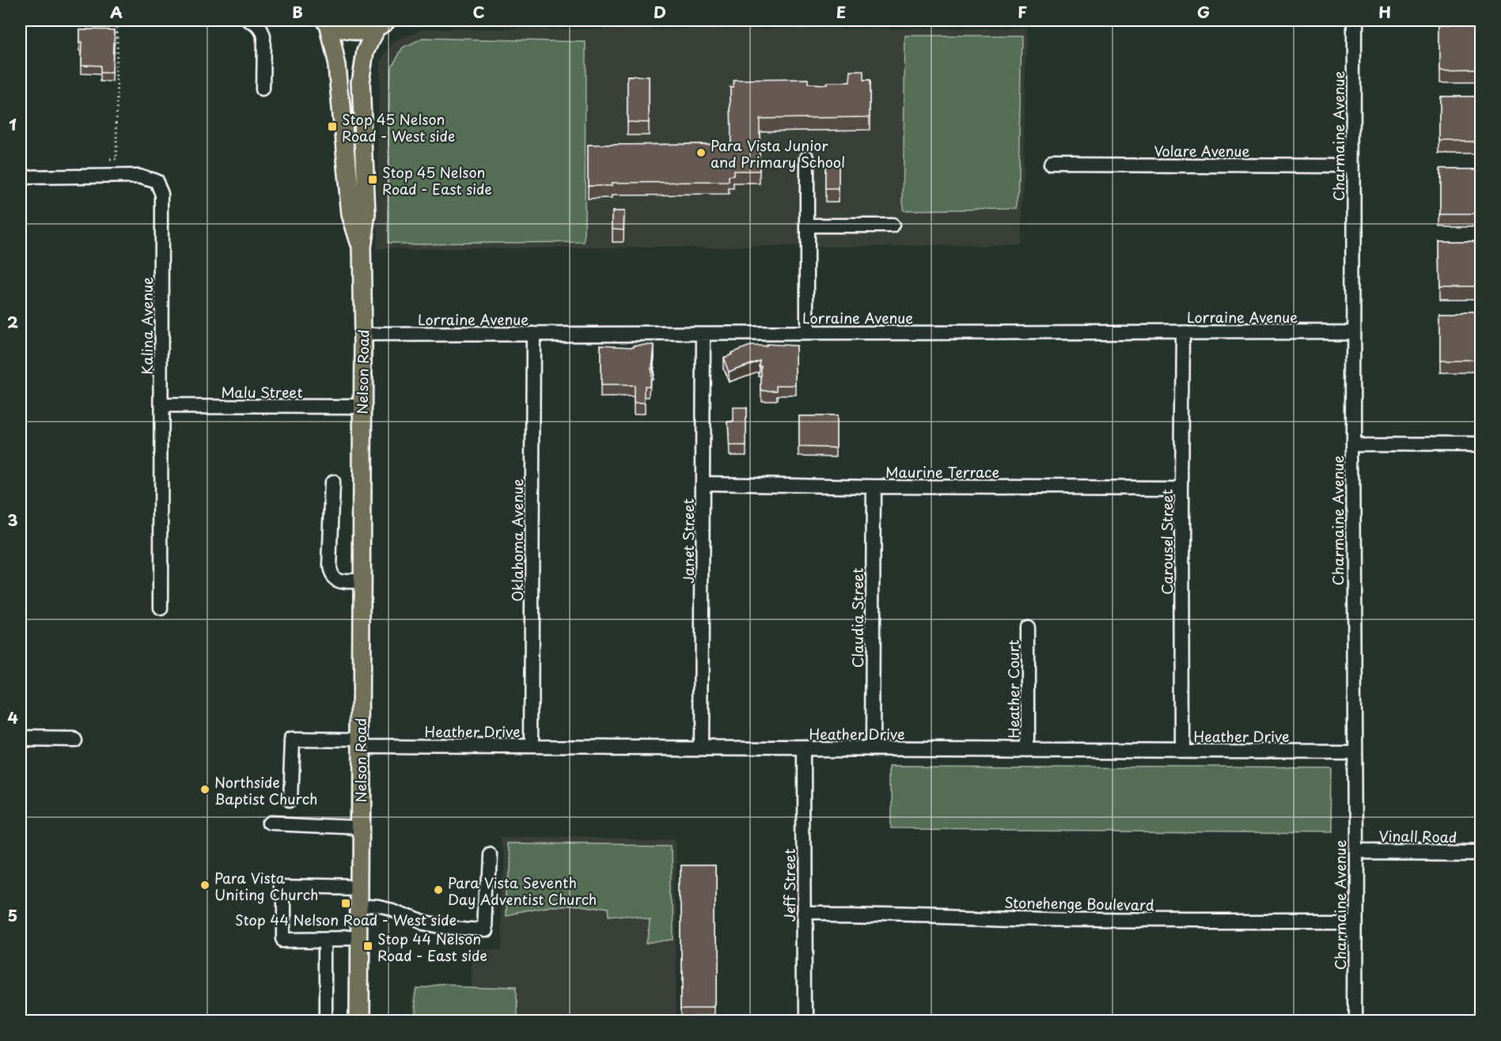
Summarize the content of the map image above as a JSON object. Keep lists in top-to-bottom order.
{
  "streets": {
    "main road": ["Nelson Road"],
    "street": [
      "Charmaine Avenue",
      "Volare Avenue",
      "Lorraine Avenue",
      "Kalina Avenue",
      "Malu Street",
      "Maurine Terrace",
      "Oklahoma Avenue",
      "Janet Street",
      "Carousel Street",
      "Claudia Street",
      "Heather Court",
      "Heather Drive",
      "Vinall Road",
      "Jeff Street",
      "Stonehenge Boulevard"
    ]
  },
  "crossings": [
    ["Charmaine Avenue", "Volare Avenue"],
    ["Charmaine Avenue", "Lorraine Avenue"],
    ["Charmaine Avenue", "Heather Drive"],
    ["Charmaine Avenue", "Vinall Road"],
    ["Charmaine Avenue", "Stonehenge Boulevard"],
    ["Lorraine Avenue", "Nelson Road"],
    ["Lorraine Avenue", "Oklahoma Avenue"],
    ["Lorraine Avenue", "Janet Street"],
    ["Lorraine Avenue", "Carousel Street"],
    ["Kalina Avenue", "Malu Street"],
    ["Nelson Road", "Malu Street"],
    ["Nelson Road", "Heather Drive"],
    ["Maurine Terrace", "Janet Street"],
    ["Maurine Terrace", "Carousel Street"],
    ["Maurine Terrace", "Claudia Street"],
    ["Oklahoma Avenue", "Heather Drive"],
    ["Janet Street", "Heather Drive"],
    ["Carousel Street", "Heather Drive"],
    ["Claudia Street", "Heather Drive"],
    ["Heather Court", "Heather Drive"],
    ["Heather Drive", "Jeff Street"],
    ["Jeff Street", "Stonehenge Boulevard"]
  ],
  "places": {
    "transit": [
      "Stop 45 Nelson Road - West side",
      "Stop 45 Nelson Road - East side",
      "Stop 44 Nelson Road - West side",
      "Stop 44 Nelson Road - East side"
    ],
    "other": [
      "Para Vista Junior and Primary School",
      "Northside Baptist Church",
      "Para Vista Uniting Church",
      "Para Vista Seventh Day Adventist Church"
    ]
  },
  "grid": {
    "columns": [
      "A",
      "B",
      "C",
      "D",
      "E",
      "F",
      "G",
      "H"
    ],
    "rows": [
      "1",
      "2",
      "3",
      "4",
      "5"
    ]
  }
}
